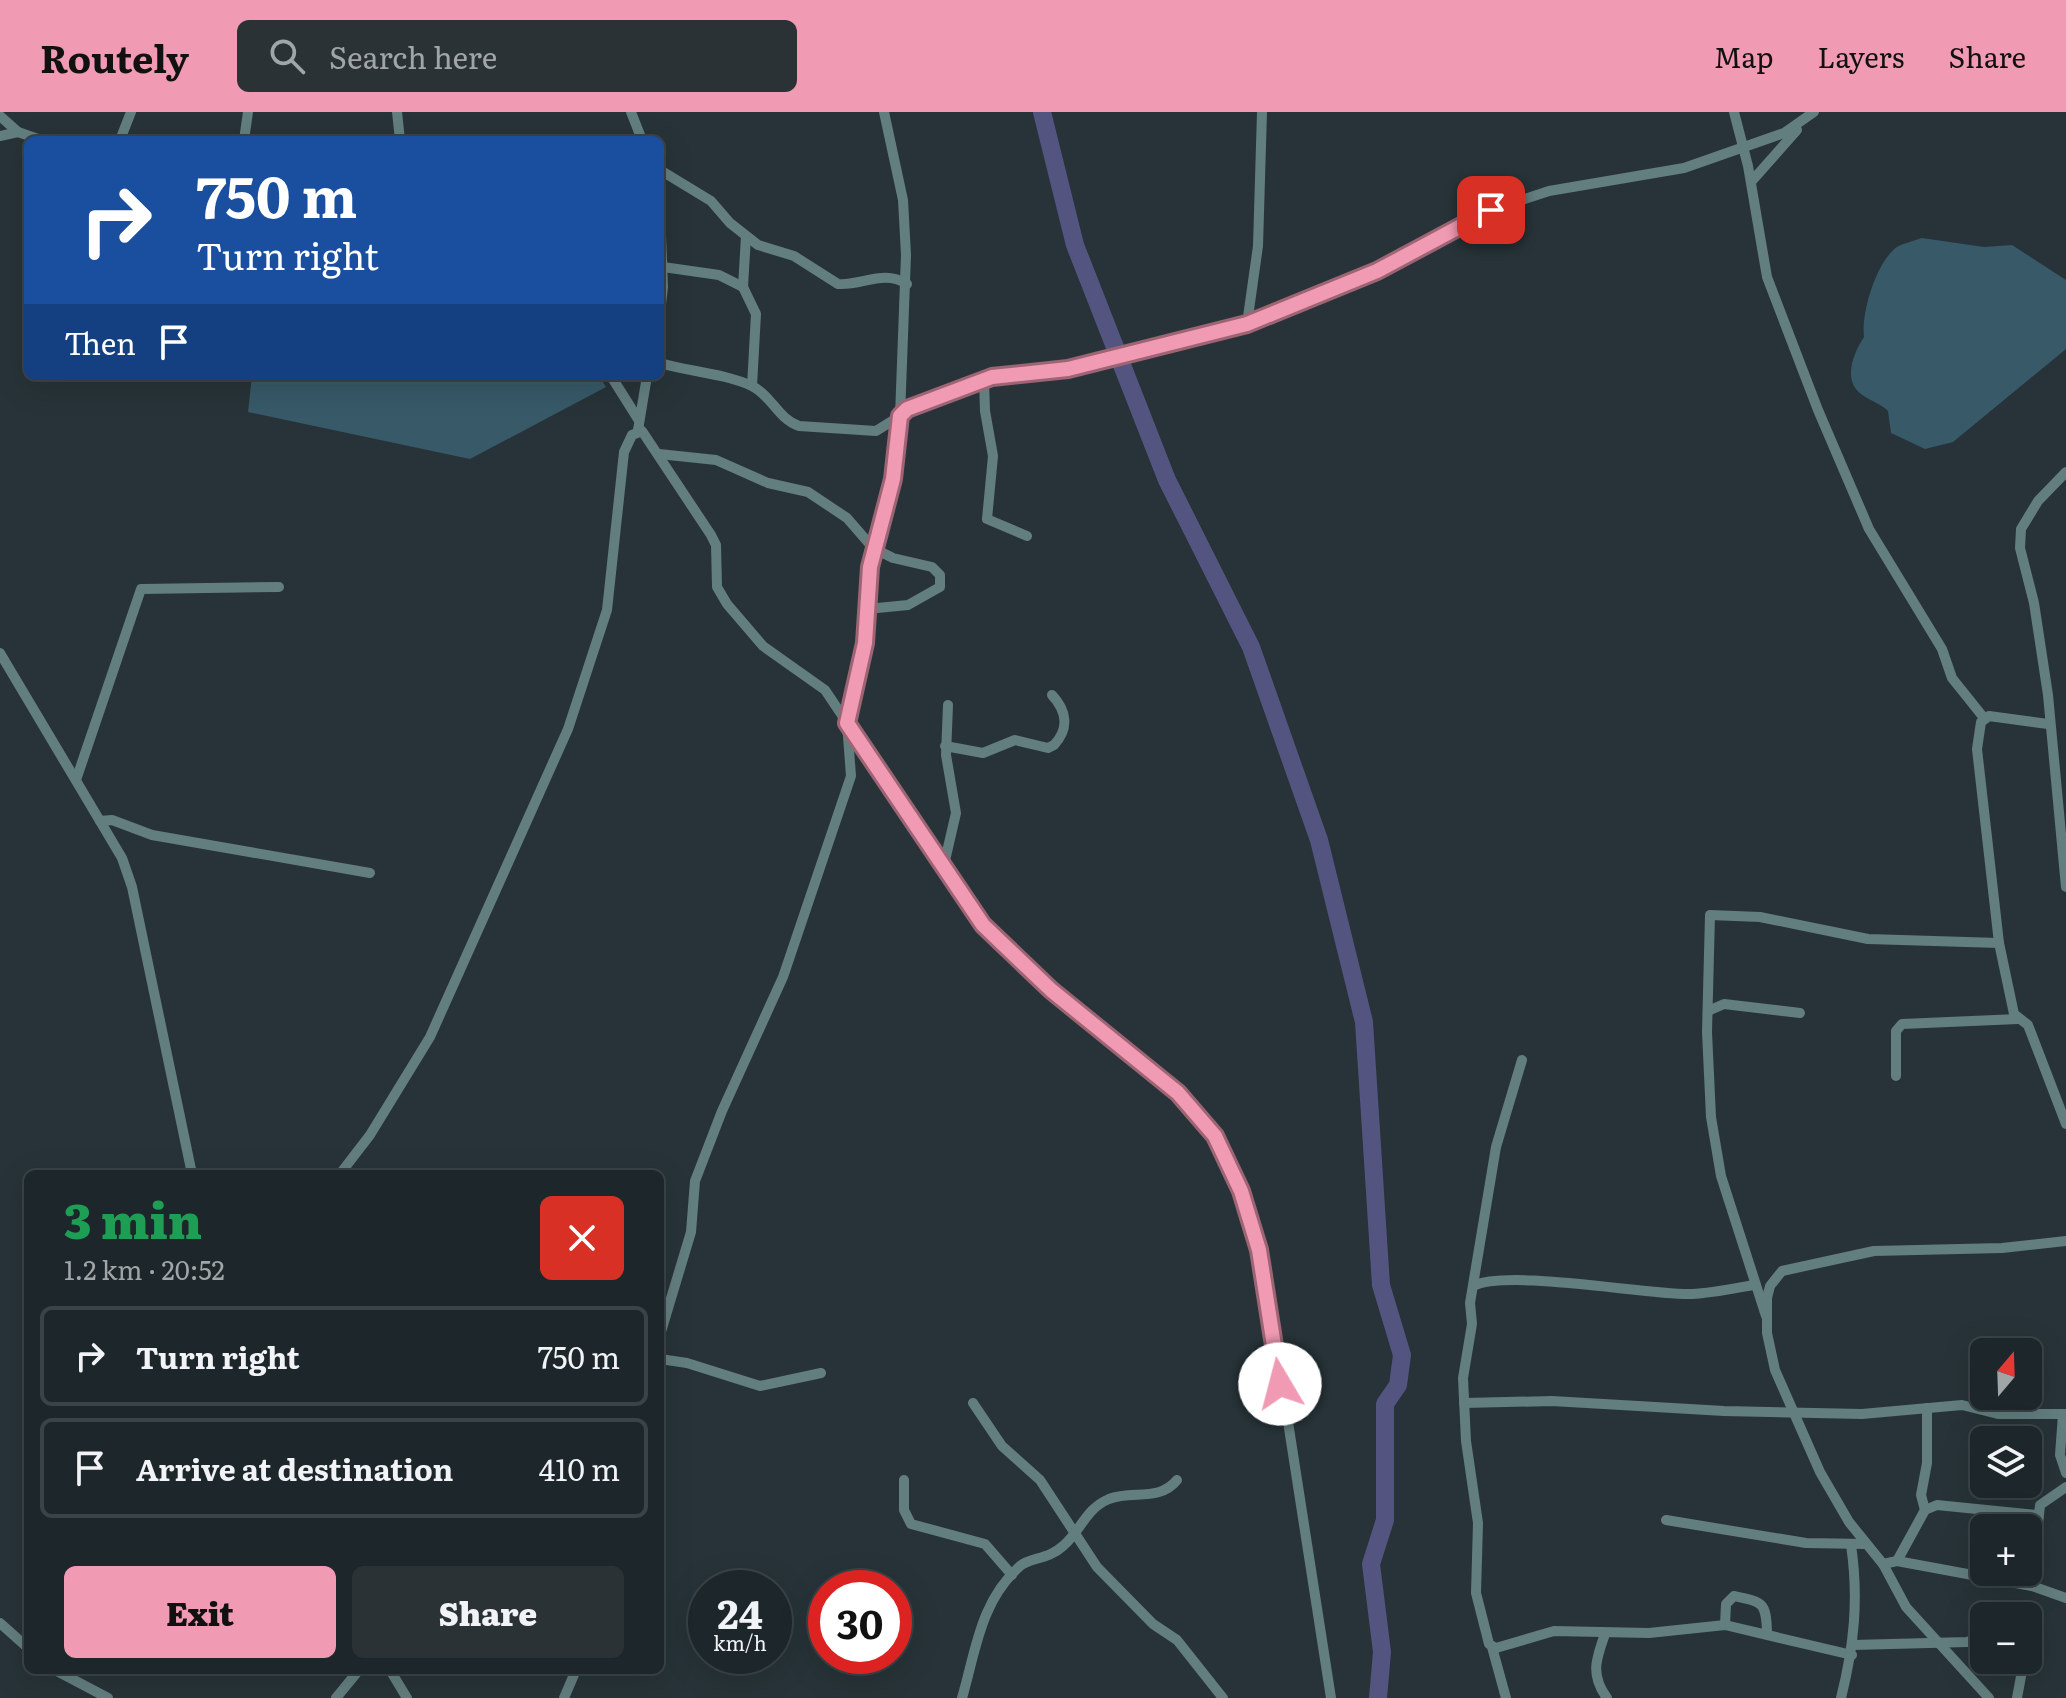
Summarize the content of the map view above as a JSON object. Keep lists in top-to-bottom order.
{
  "north": "top",
  "page": {
    "header": "Routely",
    "search": "Search here",
    "nav": ["Map", "Layers", "Share"],
    "turn": ["750 m", "Turn right"],
    "then": "Then",
    "heading": ["3 min", "1.2 km · 20:52"],
    "list": [
      {
        "name": "Turn right",
        "value": "750 m"
      },
      {
        "name": "Arrive at destination",
        "value": "410 m"
      }
    ],
    "map_buttons": ["+", "−"],
    "buttons": ["Exit", "Share"],
    "speed": "24 km/h",
    "limit": "30"
  }
}
